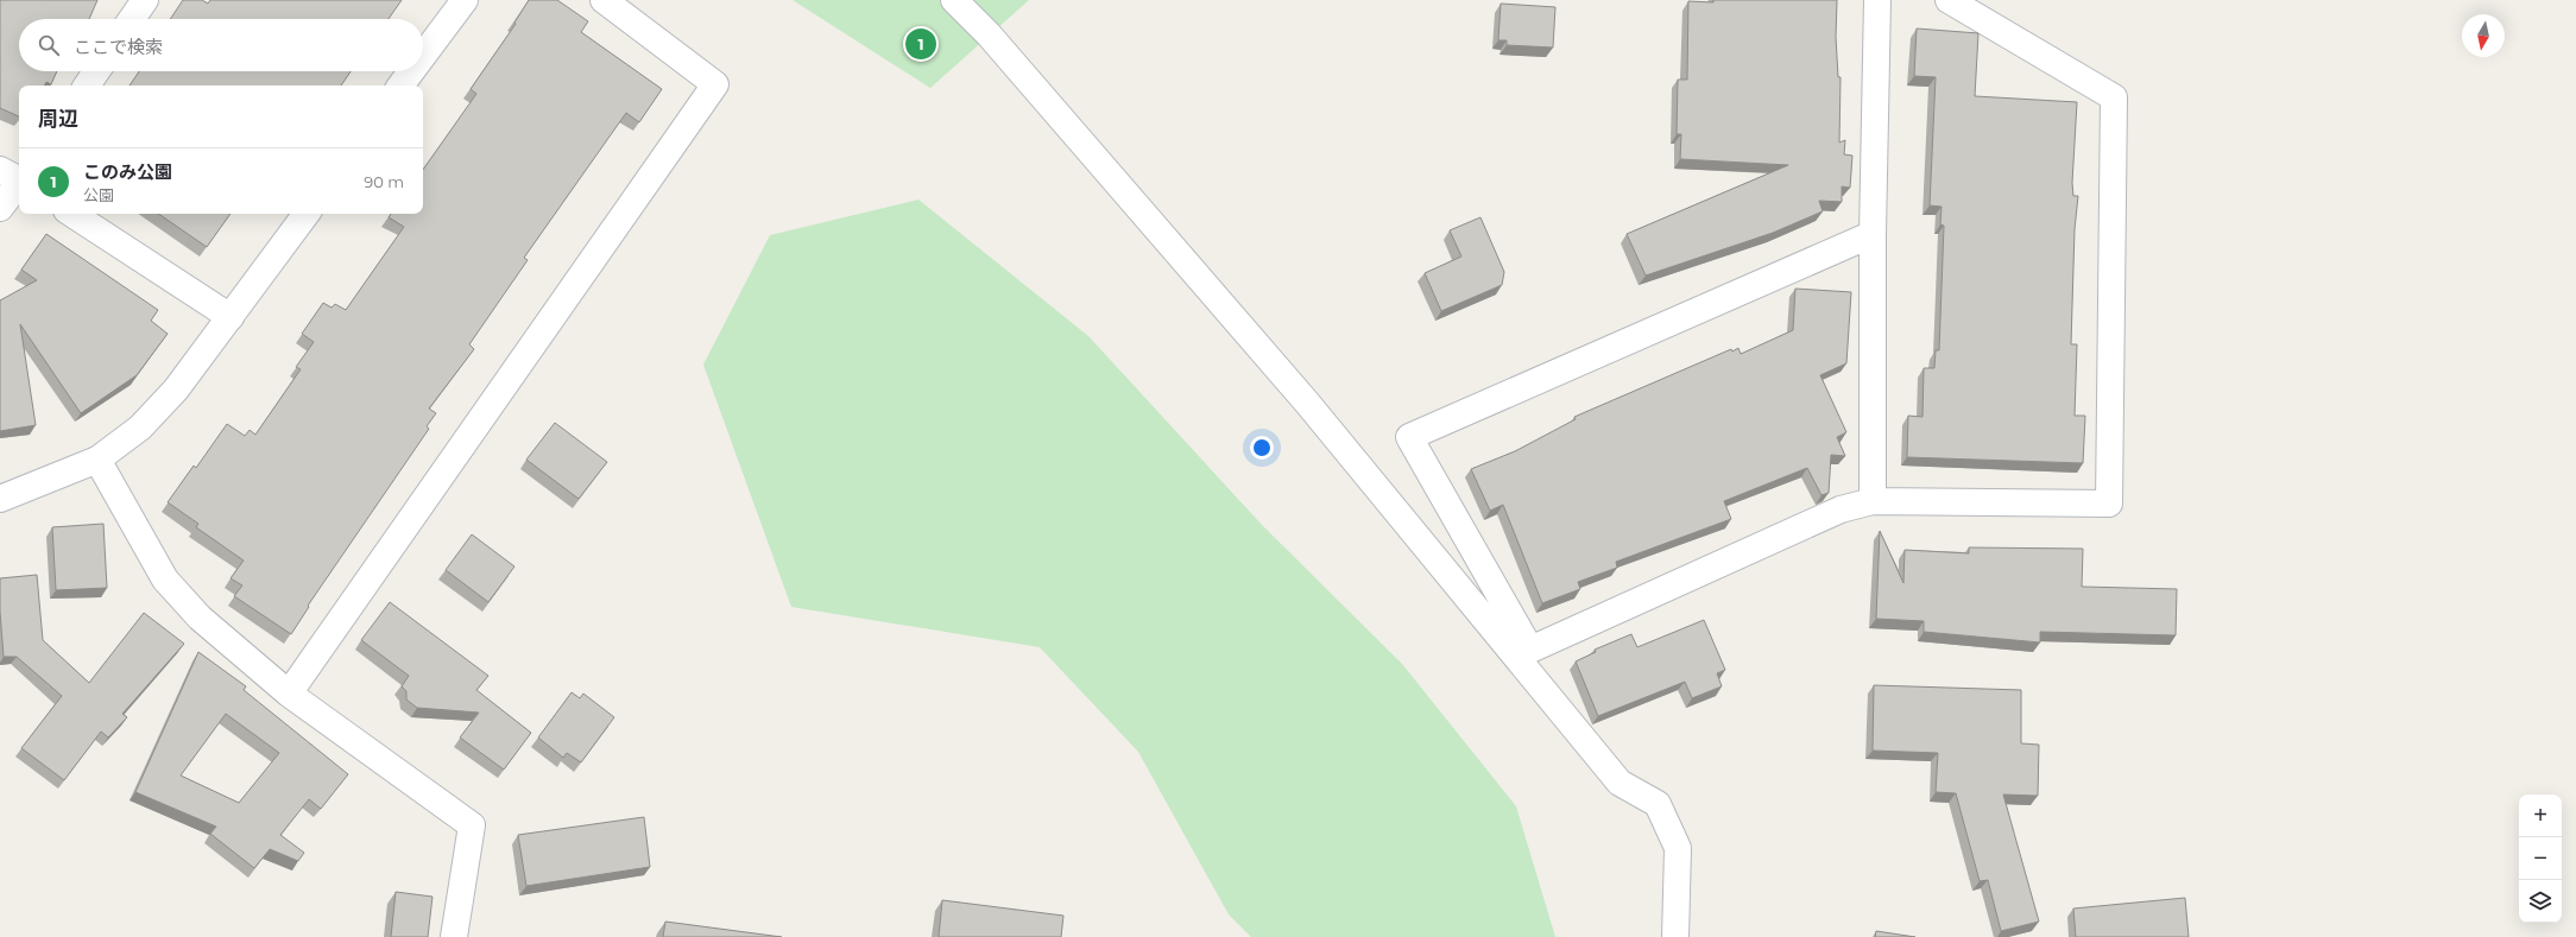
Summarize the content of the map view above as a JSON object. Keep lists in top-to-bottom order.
{
  "north": "bottom",
  "page": {
    "search": "ここで検索",
    "pins": "1",
    "heading": "周辺",
    "list": [
      {
        "mark": "1",
        "name": "このみ公園",
        "note": "公園",
        "value": "90 m"
      }
    ],
    "map_buttons": ["+", "−"]
  }
}
